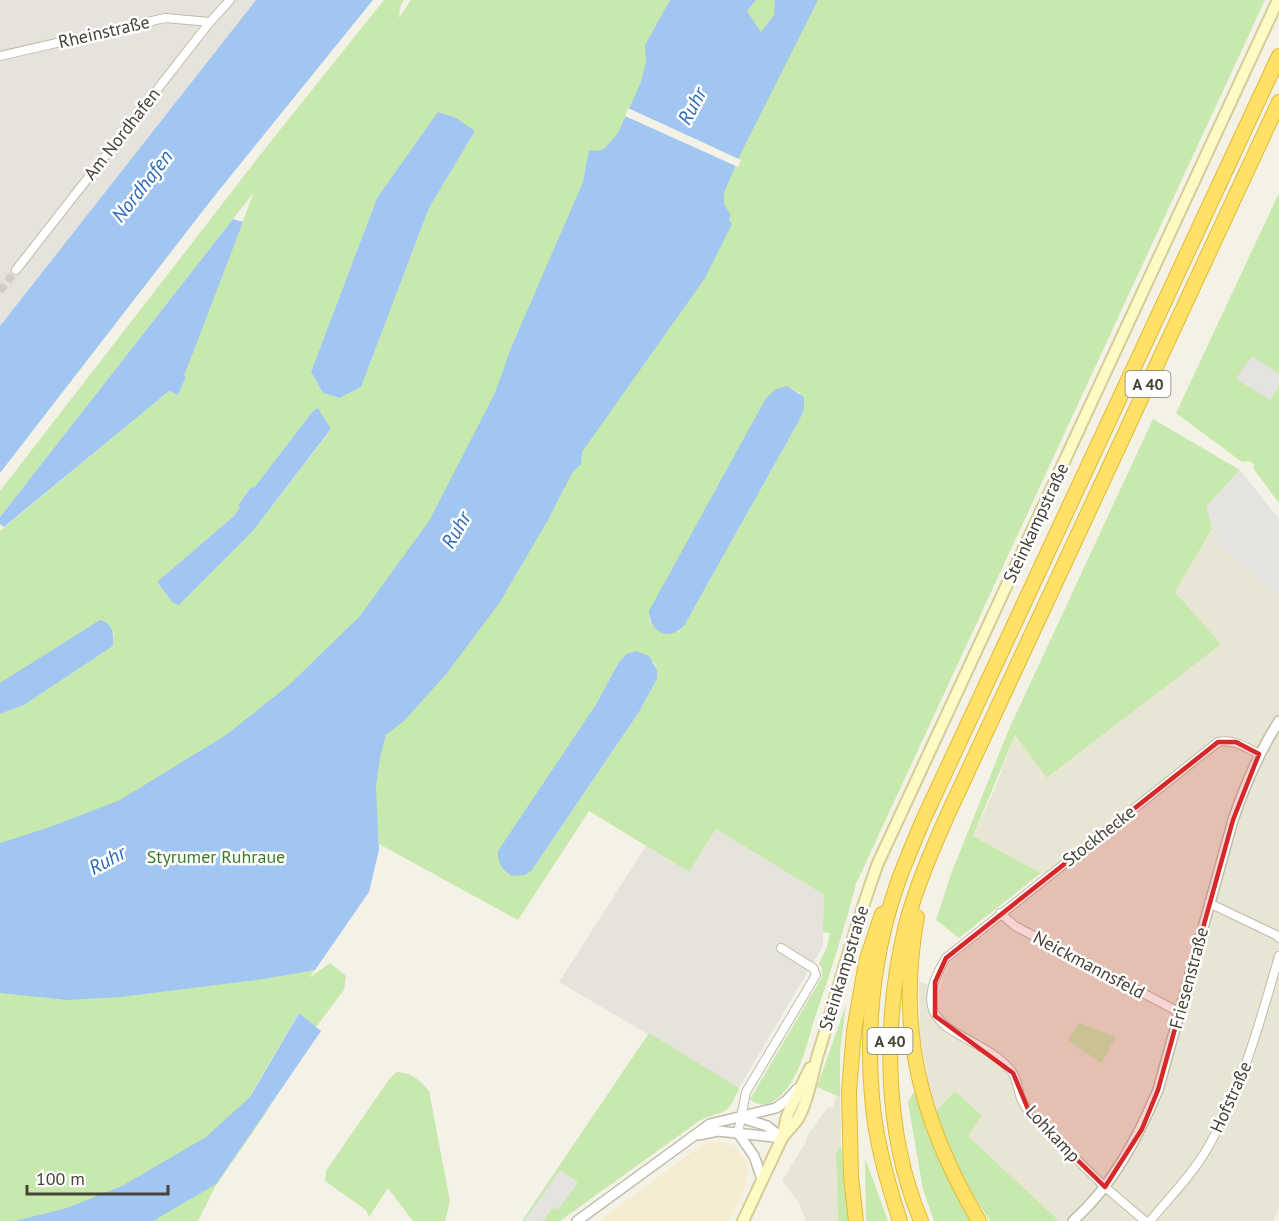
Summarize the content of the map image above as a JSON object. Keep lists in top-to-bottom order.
{
  "streets": {
    "highway": ["A 40"],
    "main road": ["Steinkampstraße"],
    "street": [
      "Rheinstraße",
      "Am Nordhafen",
      "Stockhecke",
      "Neickmannsfeld",
      "Friesenstraße",
      "Hofstraße",
      "Lohkamp"
    ]
  },
  "crossings": [
    ["Rheinstraße", "Am Nordhafen"],
    ["Stockhecke", "Neickmannsfeld"],
    ["Stockhecke", "Friesenstraße"],
    ["Stockhecke", "Lohkamp"],
    ["Neickmannsfeld", "Friesenstraße"],
    ["Friesenstraße", "Lohkamp"]
  ],
  "water": ["Ruhr", "Nordhafen"],
  "parks": ["Styrumer Ruhraue"],
  "scale_bar": "100 m"
}
